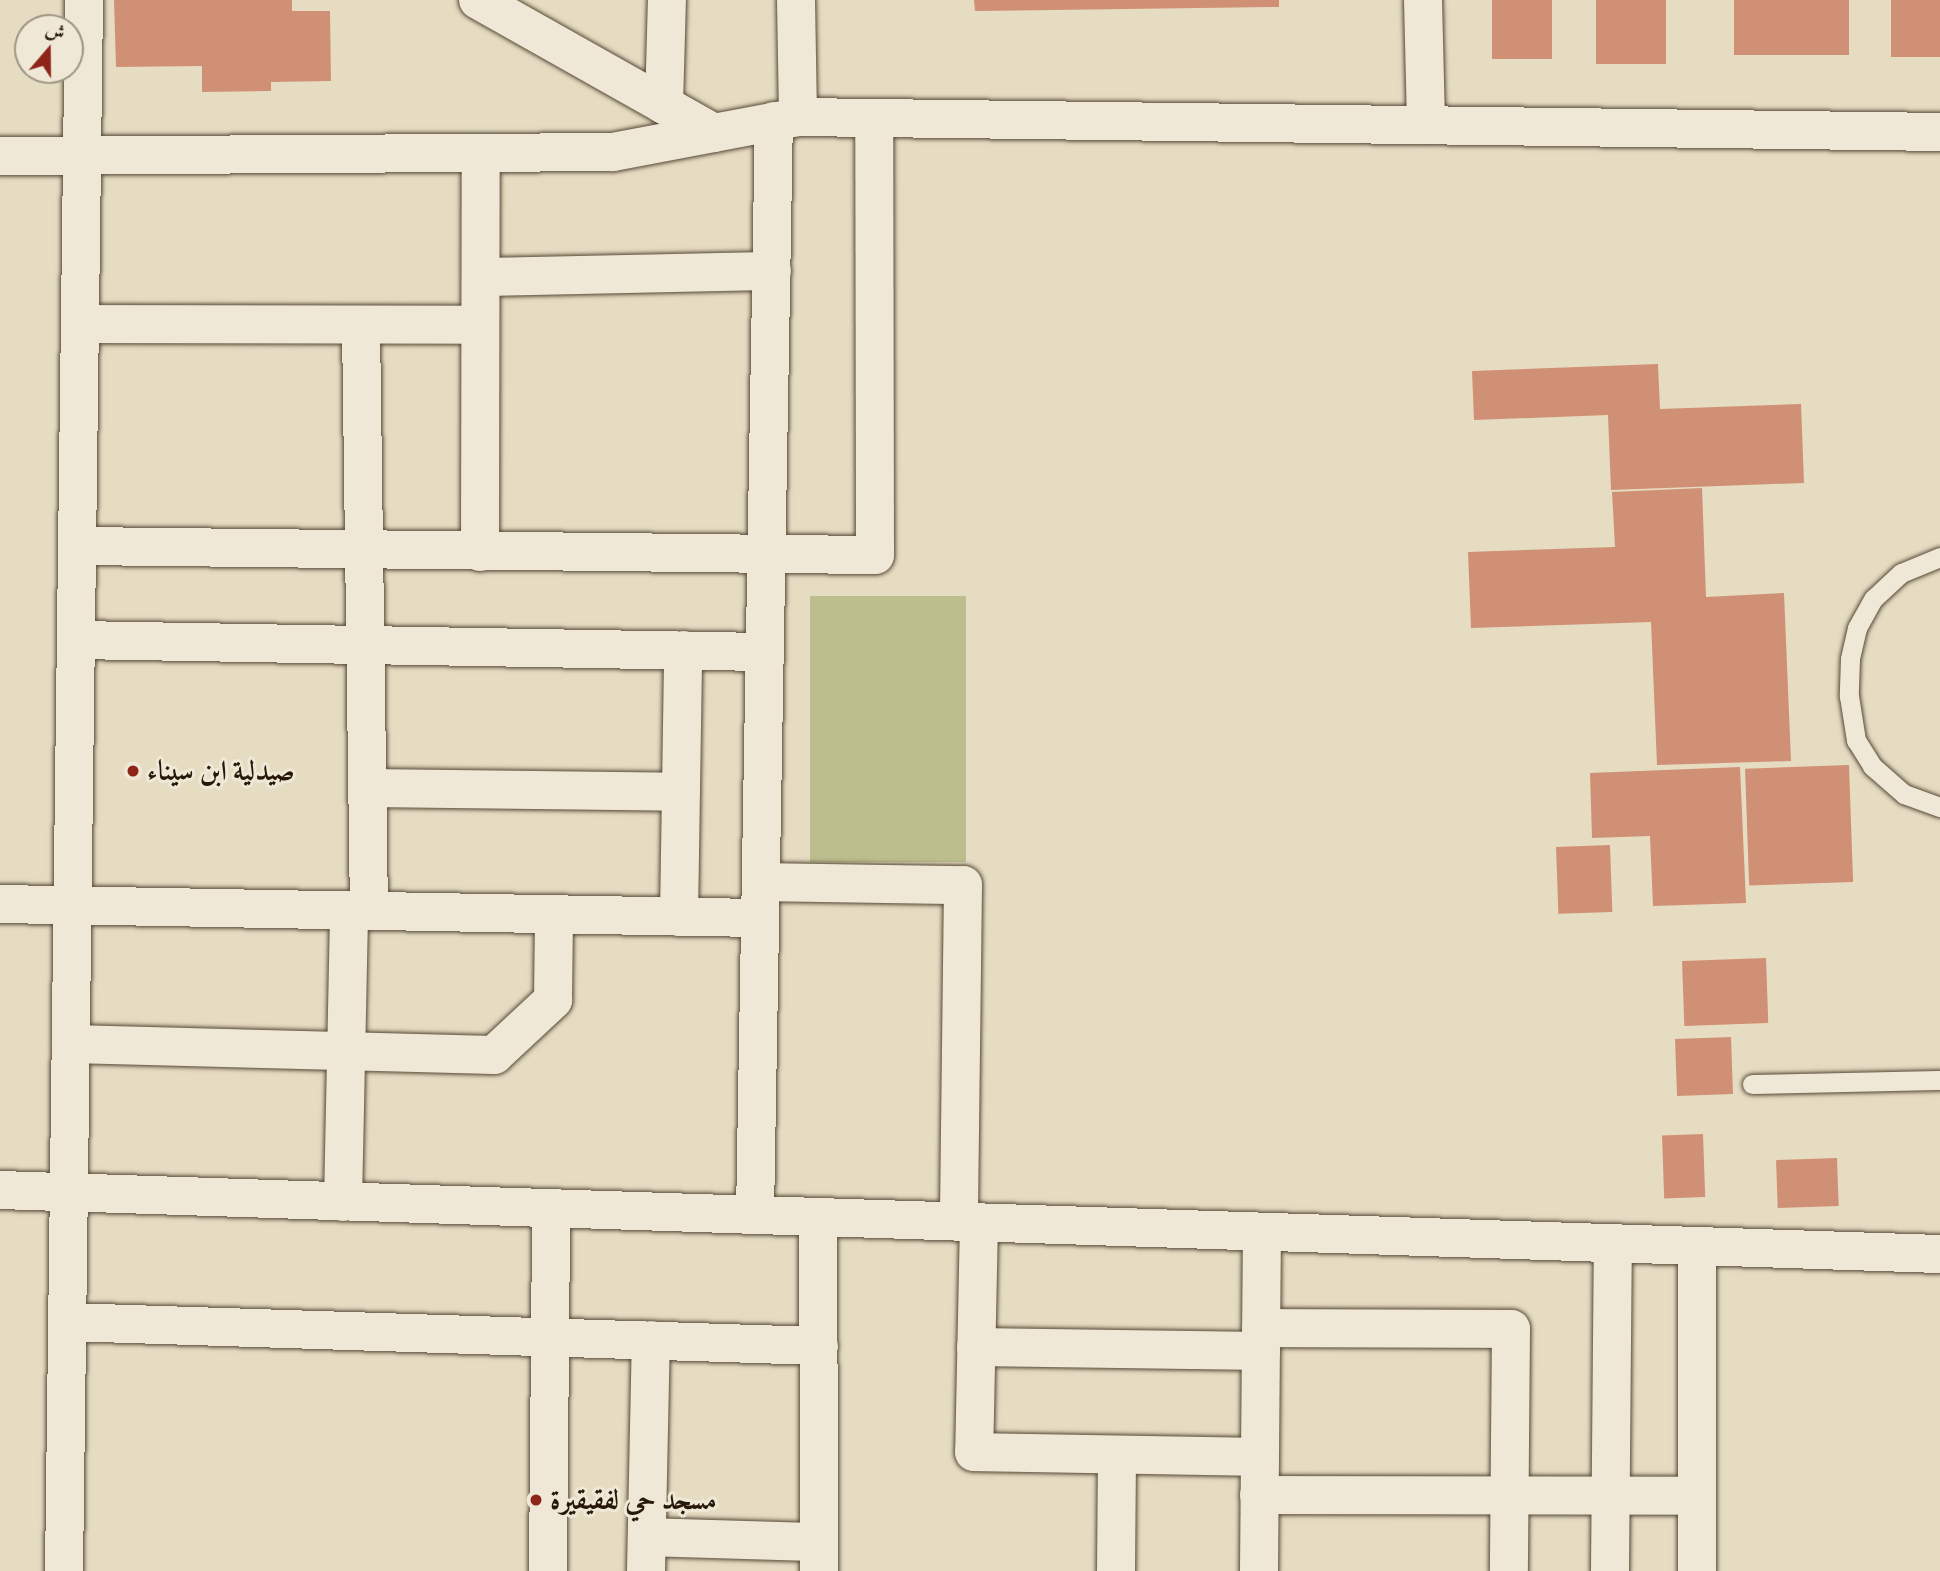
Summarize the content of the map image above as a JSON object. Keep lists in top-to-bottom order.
{
  "places": ["صيدلية ابن سيناء", "مسجد حي لفقيقيرة"],
  "north": "top"
}
